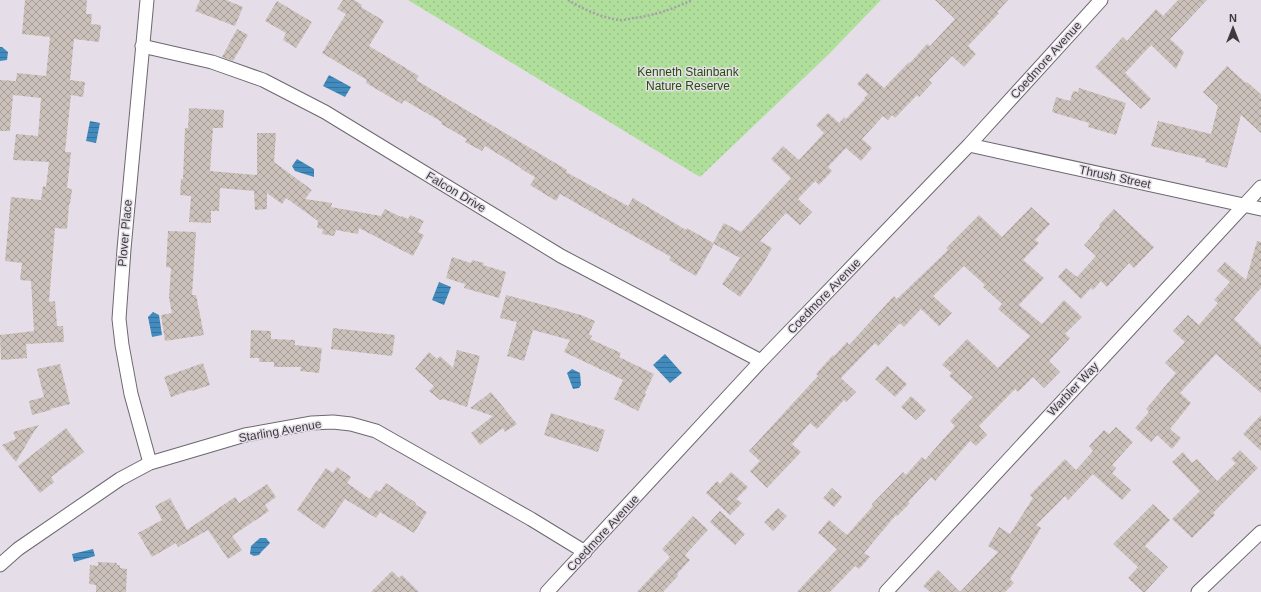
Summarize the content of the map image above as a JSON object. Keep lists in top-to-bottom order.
{
  "streets": {
    "street": [
      "Coedmore Avenue",
      "Thrush Street",
      "Falcon Drive",
      "Plover Place",
      "Warbler Way",
      "Starling Avenue"
    ]
  },
  "crossings": [
    ["Coedmore Avenue", "Thrush Street"],
    ["Coedmore Avenue", "Falcon Drive"],
    ["Coedmore Avenue", "Starling Avenue"],
    ["Thrush Street", "Warbler Way"],
    ["Falcon Drive", "Plover Place"],
    ["Plover Place", "Starling Avenue"]
  ],
  "parks": ["Kenneth Stainbank Nature Reserve"],
  "north": "top"
}
